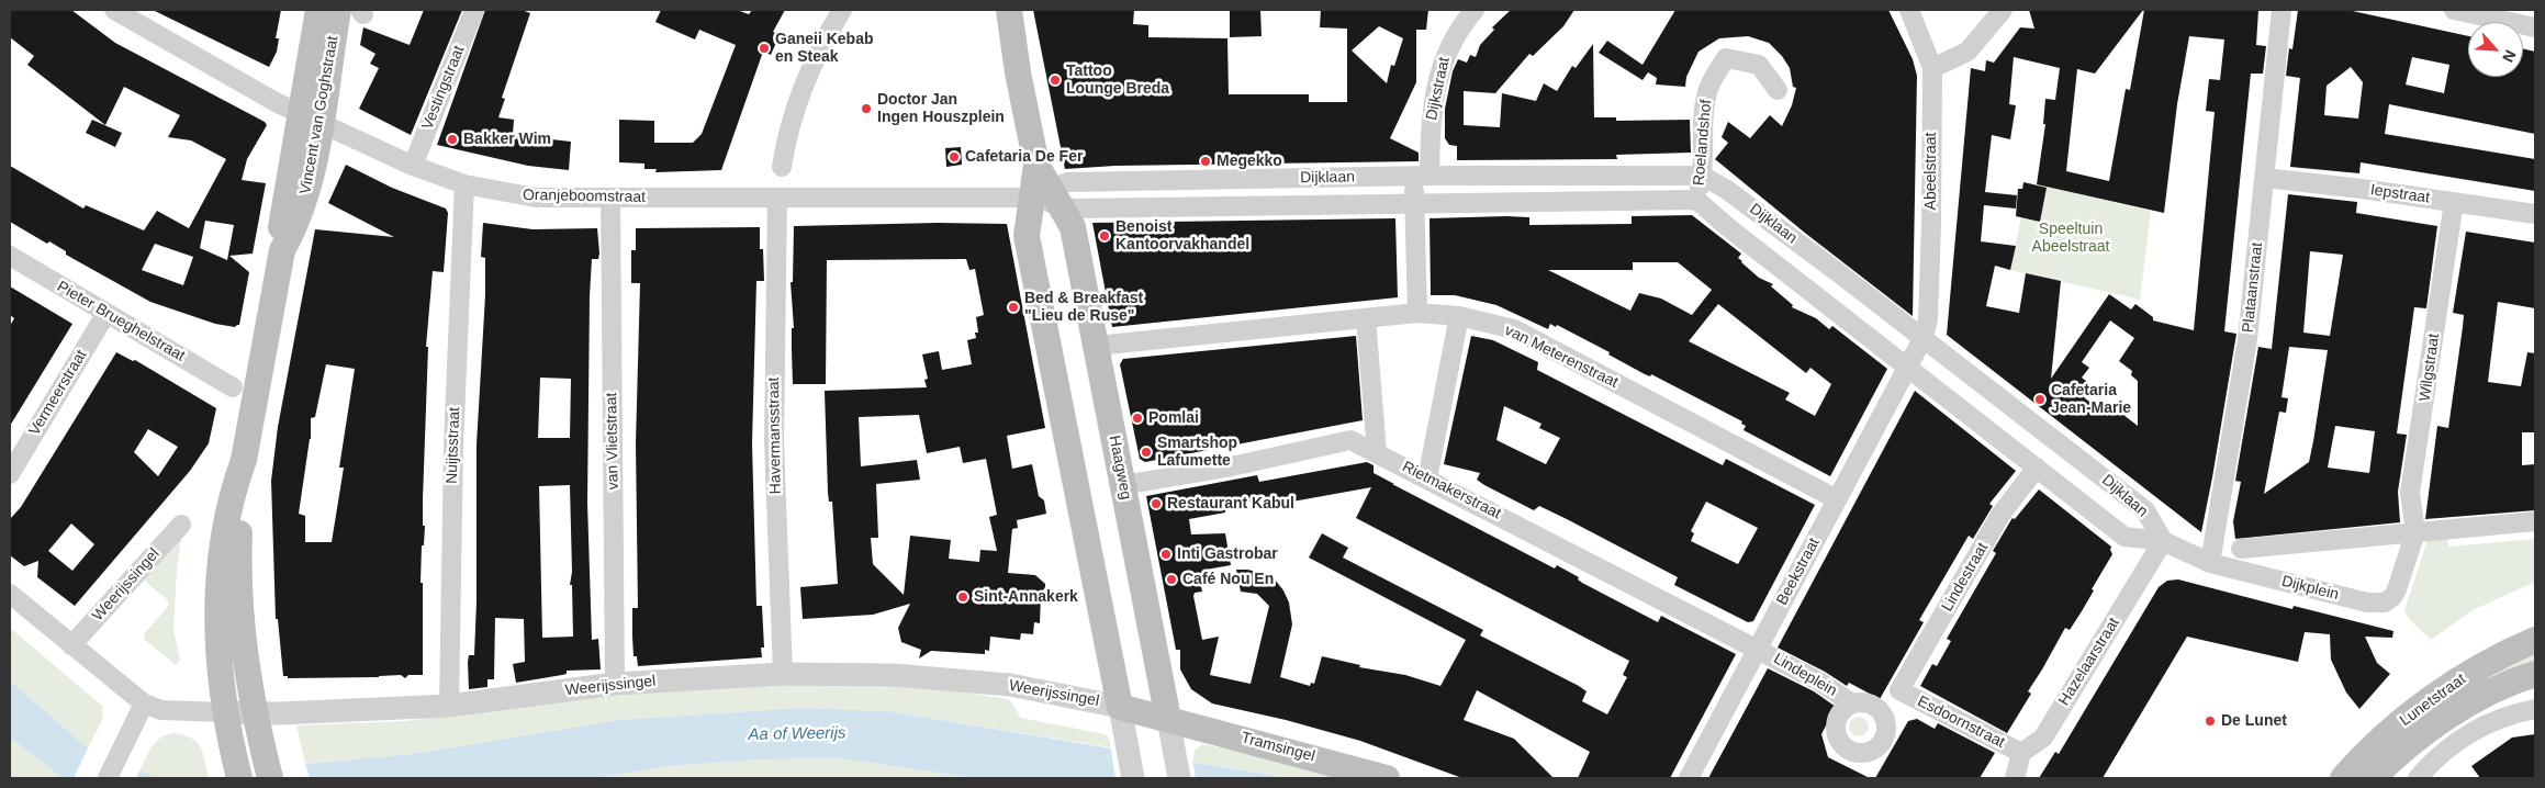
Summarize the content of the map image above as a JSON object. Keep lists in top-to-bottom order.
{
  "streets": {
    "main road": [
      "Vincent van Goghstraat",
      "Haagweg",
      "Weerijssingel",
      "Lunetstraat",
      "Tramsingel"
    ],
    "street": [
      "Vestingstraat",
      "Dijkstraat",
      "Roelandshof",
      "Abeelstraat",
      "Dijklaan",
      "Iepstraat",
      "Oranjeboomstraat",
      "Plataanstraat",
      "Pieter Brueghelstraat",
      "van Meterenstraat",
      "Wilgstraat",
      "Vermeerstraat",
      "Havermansstraat",
      "van Vlietstraat",
      "Nuijtsstraat",
      "Rietmakerstraat",
      "Beekstraat",
      "Lindestraat",
      "Dijkplein",
      "Hazelaarstraat",
      "Lindeplein",
      "Esdoornstraat"
    ]
  },
  "crossings": [
    ["Vestingstraat", "Oranjeboomstraat"],
    ["Dijkstraat", "Dijklaan"],
    ["Dijkstraat", "van Meterenstraat"],
    ["Vincent van Goghstraat", "Oranjeboomstraat"],
    ["Vincent van Goghstraat", "Weerijssingel"],
    ["Roelandshof", "Dijklaan"],
    ["Abeelstraat", "Dijklaan"],
    ["Abeelstraat", "Beekstraat"],
    ["Dijklaan", "Oranjeboomstraat"],
    ["Dijklaan", "Haagweg"],
    ["Dijklaan", "Beekstraat"],
    ["Dijklaan", "Lindestraat"],
    ["Dijklaan", "Dijkplein"],
    ["Dijklaan", "Hazelaarstraat"],
    ["Iepstraat", "Plataanstraat"],
    ["Iepstraat", "Wilgstraat"],
    ["Oranjeboomstraat", "Havermansstraat"],
    ["Oranjeboomstraat", "van Vlietstraat"],
    ["Oranjeboomstraat", "Nuijtsstraat"],
    ["Oranjeboomstraat", "Haagweg"],
    ["Plataanstraat", "Dijkplein"],
    ["Pieter Brueghelstraat", "Vermeerstraat"],
    ["van Meterenstraat", "Haagweg"],
    ["van Meterenstraat", "Beekstraat"],
    ["Wilgstraat", "Dijkplein"],
    ["Havermansstraat", "Weerijssingel"],
    ["van Vlietstraat", "Weerijssingel"],
    ["Nuijtsstraat", "Weerijssingel"],
    ["Haagweg", "Rietmakerstraat"],
    ["Haagweg", "Weerijssingel"],
    ["Haagweg", "Tramsingel"],
    ["Rietmakerstraat", "Beekstraat"],
    ["Rietmakerstraat", "Lindeplein"],
    ["Beekstraat", "Lindeplein"],
    ["Lindestraat", "Esdoornstraat"],
    ["Weerijssingel", "Tramsingel"],
    ["Dijkplein", "Hazelaarstraat"],
    ["Hazelaarstraat", "Esdoornstraat"]
  ],
  "water": ["Aa of Weerijs"],
  "parks": ["Speeltuin Abeelstraat"],
  "places": [
    "Ganeii Kebab en Steak",
    "Tattoo Lounge Breda",
    "Doctor Jan Ingen Houszplein",
    "Bakker Wim",
    "Cafetaria De Fer",
    "Megekko",
    "Benoist Kantoorvakhandel",
    "Bed & Breakfast \"Lieu de Ruse\"",
    "Cafetaria Jean-Marie",
    "Pomlai",
    "Smartshop Lafumette",
    "Restaurant Kabul",
    "Inti Gastrobar",
    "Café Nou En",
    "Sint-Annakerk",
    "De Lunet"
  ],
  "north": "bottom right"
}
